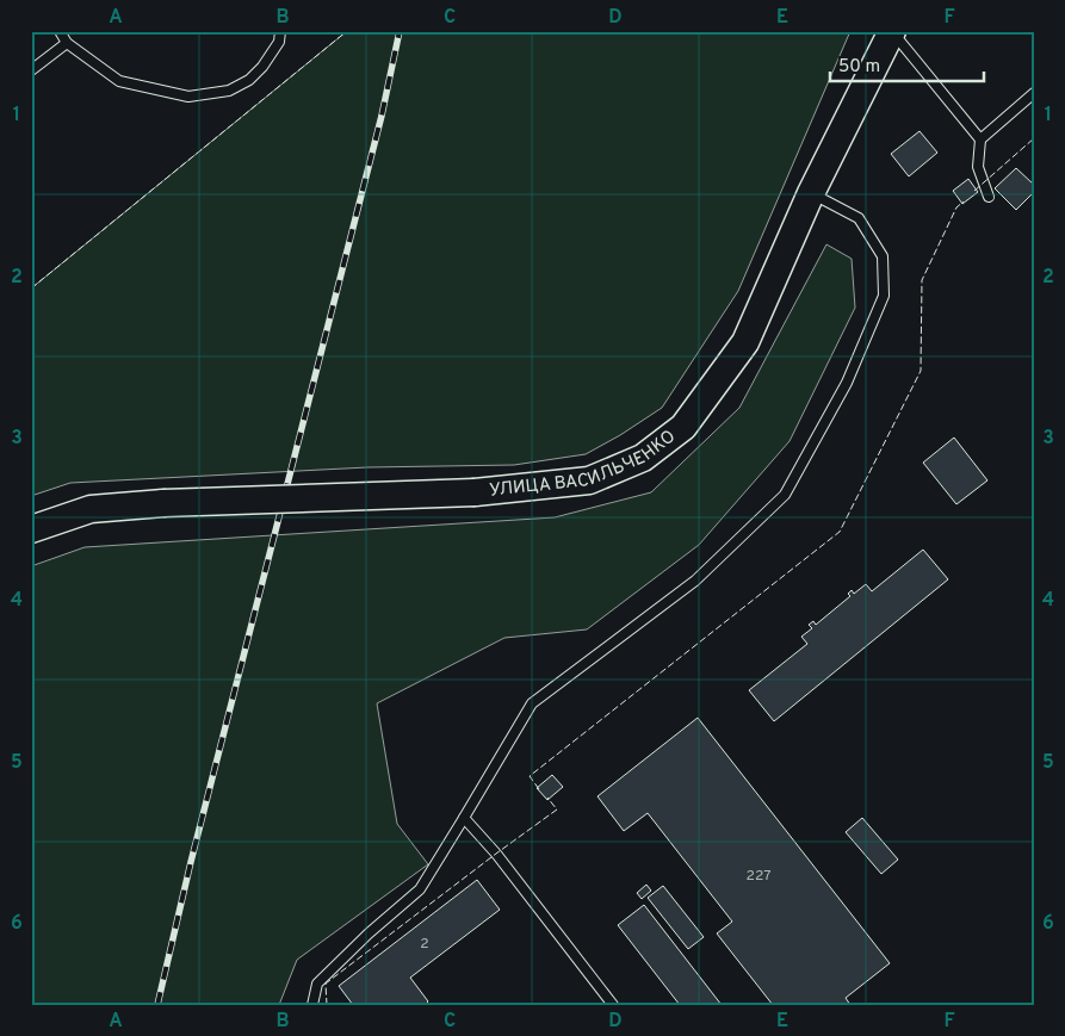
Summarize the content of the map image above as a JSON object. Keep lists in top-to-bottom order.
{
  "streets": {
    "main road": ["УЛИЦА ВАСИЛЬЧЕНКО"]
  },
  "house_numbers": ["227", "2"],
  "scale_bar": "50 m",
  "grid": {
    "columns": [
      "A",
      "B",
      "C",
      "D",
      "E",
      "F"
    ],
    "rows": [
      "1",
      "2",
      "3",
      "4",
      "5",
      "6"
    ]
  }
}
